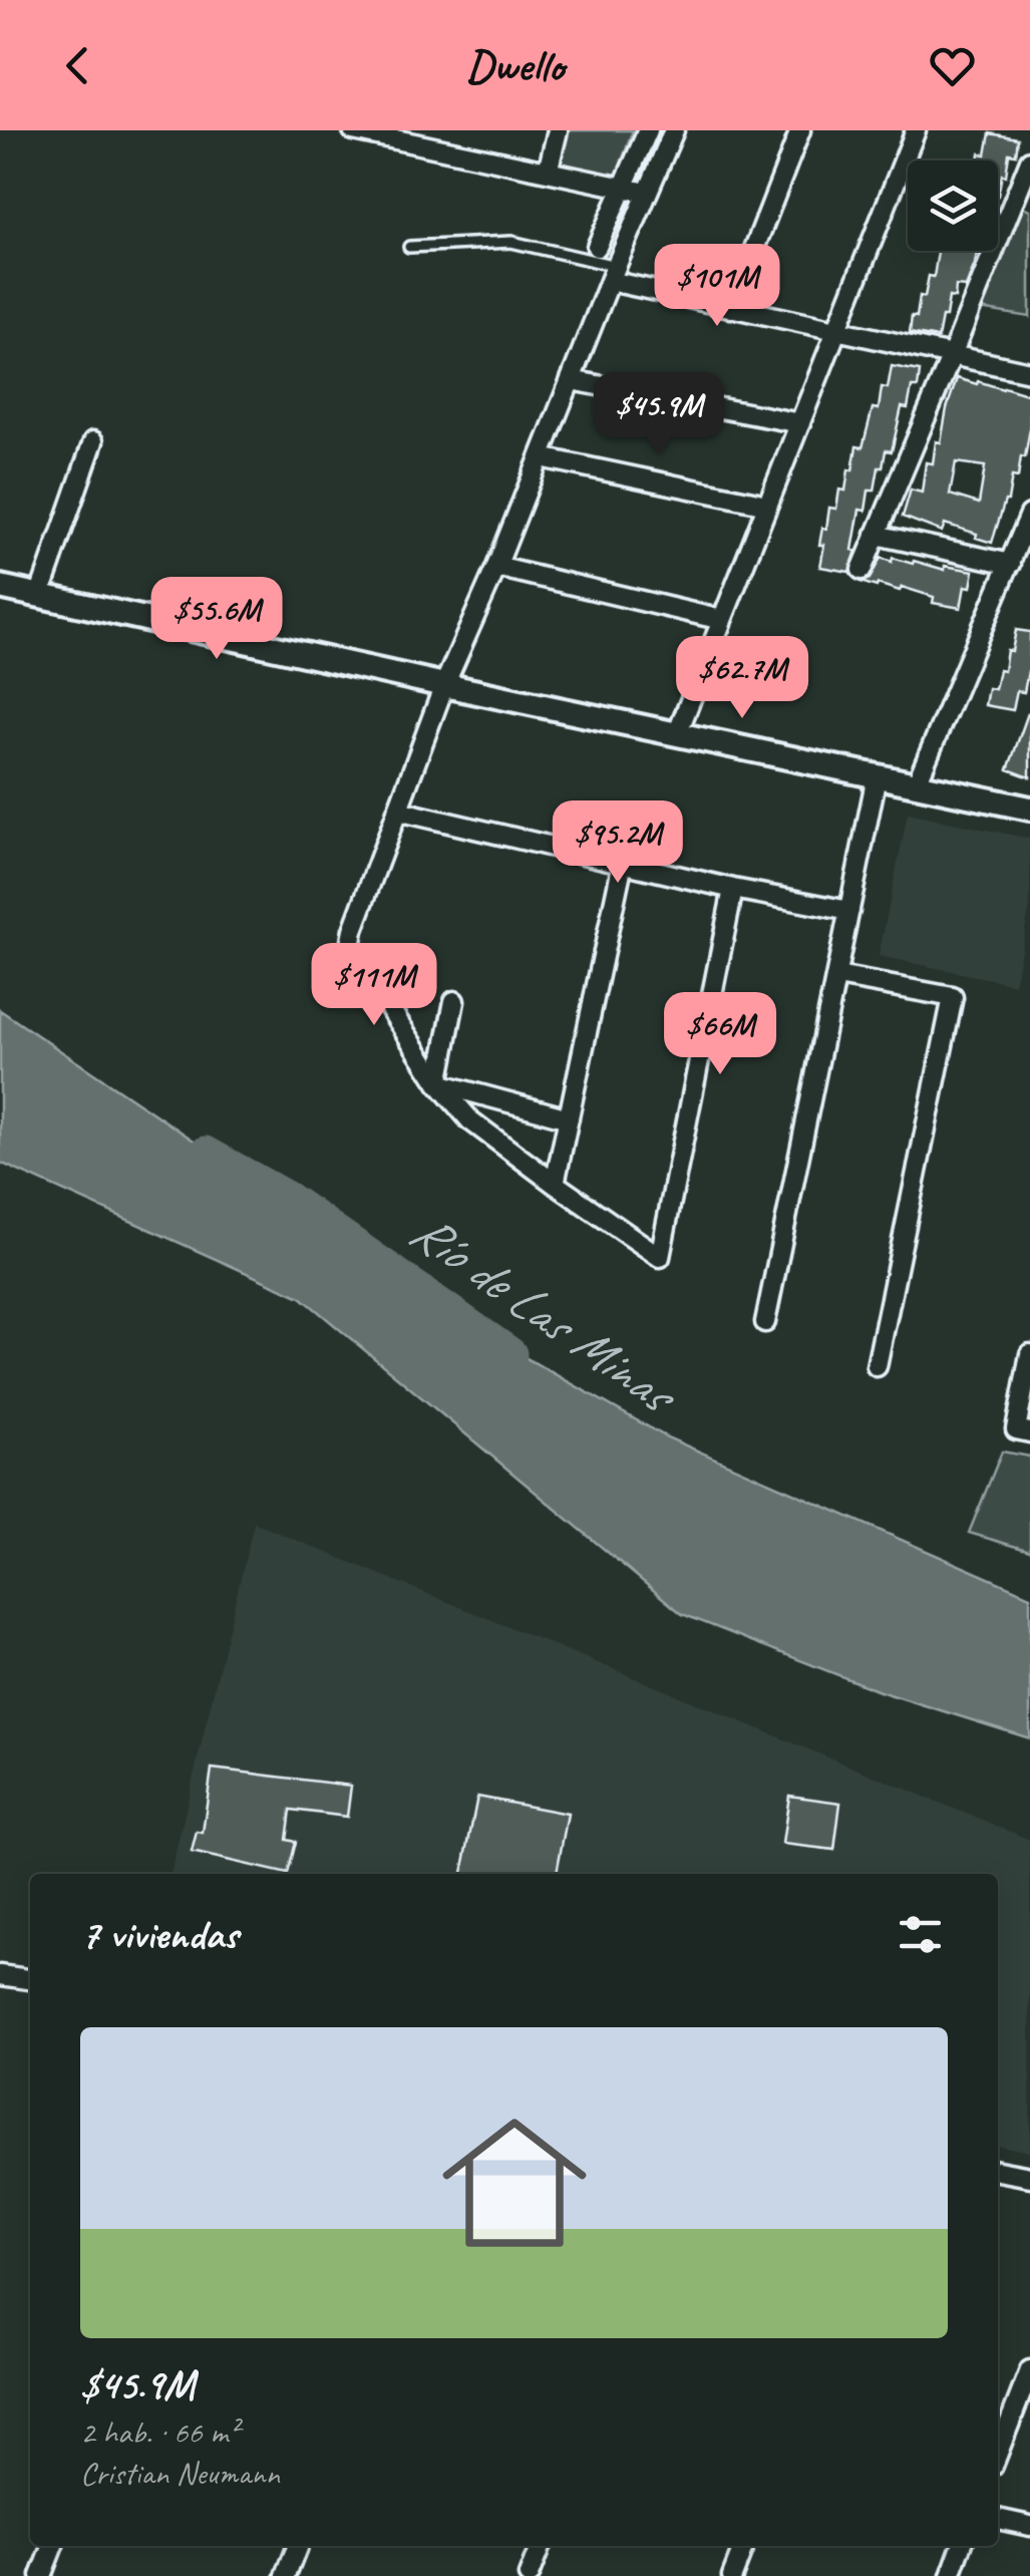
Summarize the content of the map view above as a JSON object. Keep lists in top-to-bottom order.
{
  "water": ["Río de Las Minas"],
  "page": {
    "header": "Dwello",
    "price": [
      "$101M",
      "$45.9M",
      "$55.6M",
      "$62.7M",
      "$95.2M",
      "$111M",
      "$66M"
    ],
    "heading": "7 viviendas",
    "list": [
      {
        "name": "$45.9M",
        "note": "2 hab. · 66 m² · Cristian Neumann"
      }
    ]
  }
}
